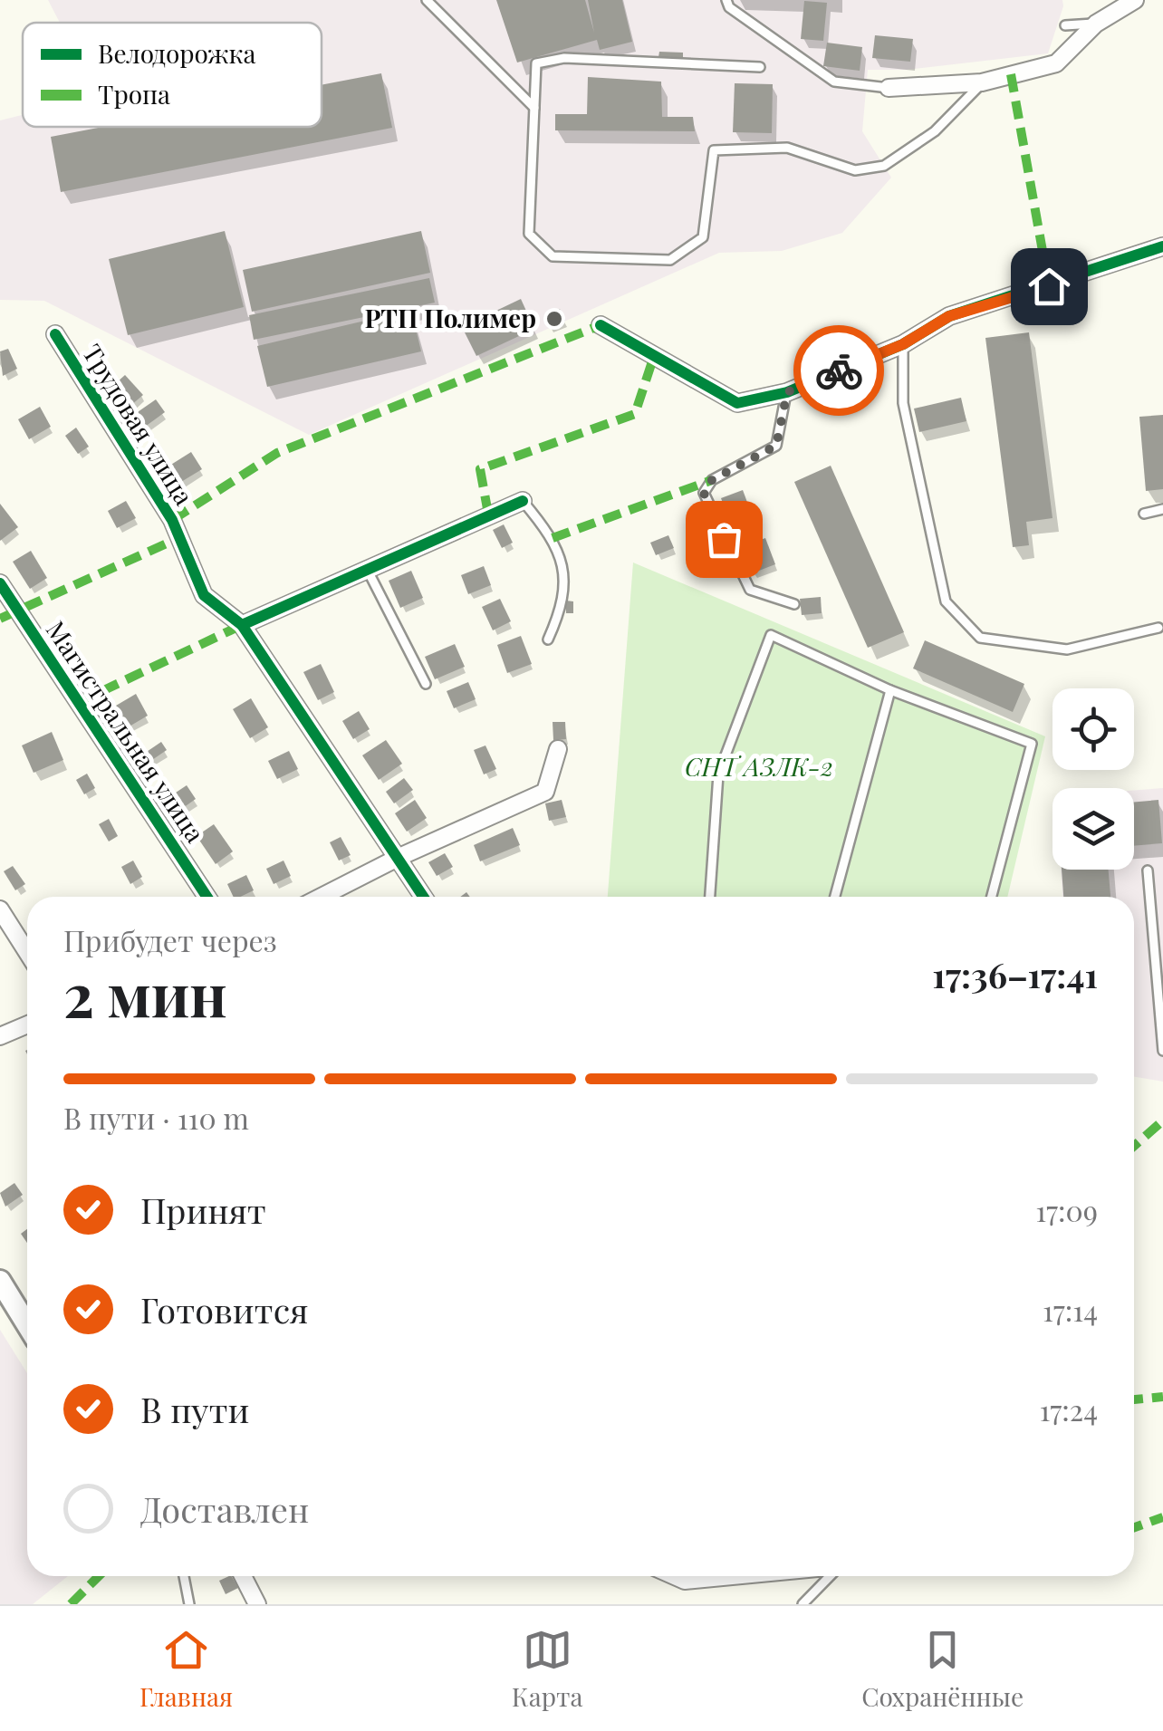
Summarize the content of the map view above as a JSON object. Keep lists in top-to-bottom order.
{
  "streets": {
    "street": ["Трудовая улица", "Магистральная улица"]
  },
  "parks": ["СНТ АЗЛК-2"],
  "places": ["РТП Полимер"],
  "legend": ["Велодорожка", "Тропа"],
  "page": {
    "heading": ["2 мин", "Прибудет через", "17:36–17:41"],
    "bar": "В пути · 110 m",
    "list": [
      ["Принят", "17:09"],
      ["Готовится", "17:14"],
      ["В пути", "17:24"],
      "Доставлен"
    ],
    "tabs": ["Главная", "Карта", "Сохранённые"]
  }
}
